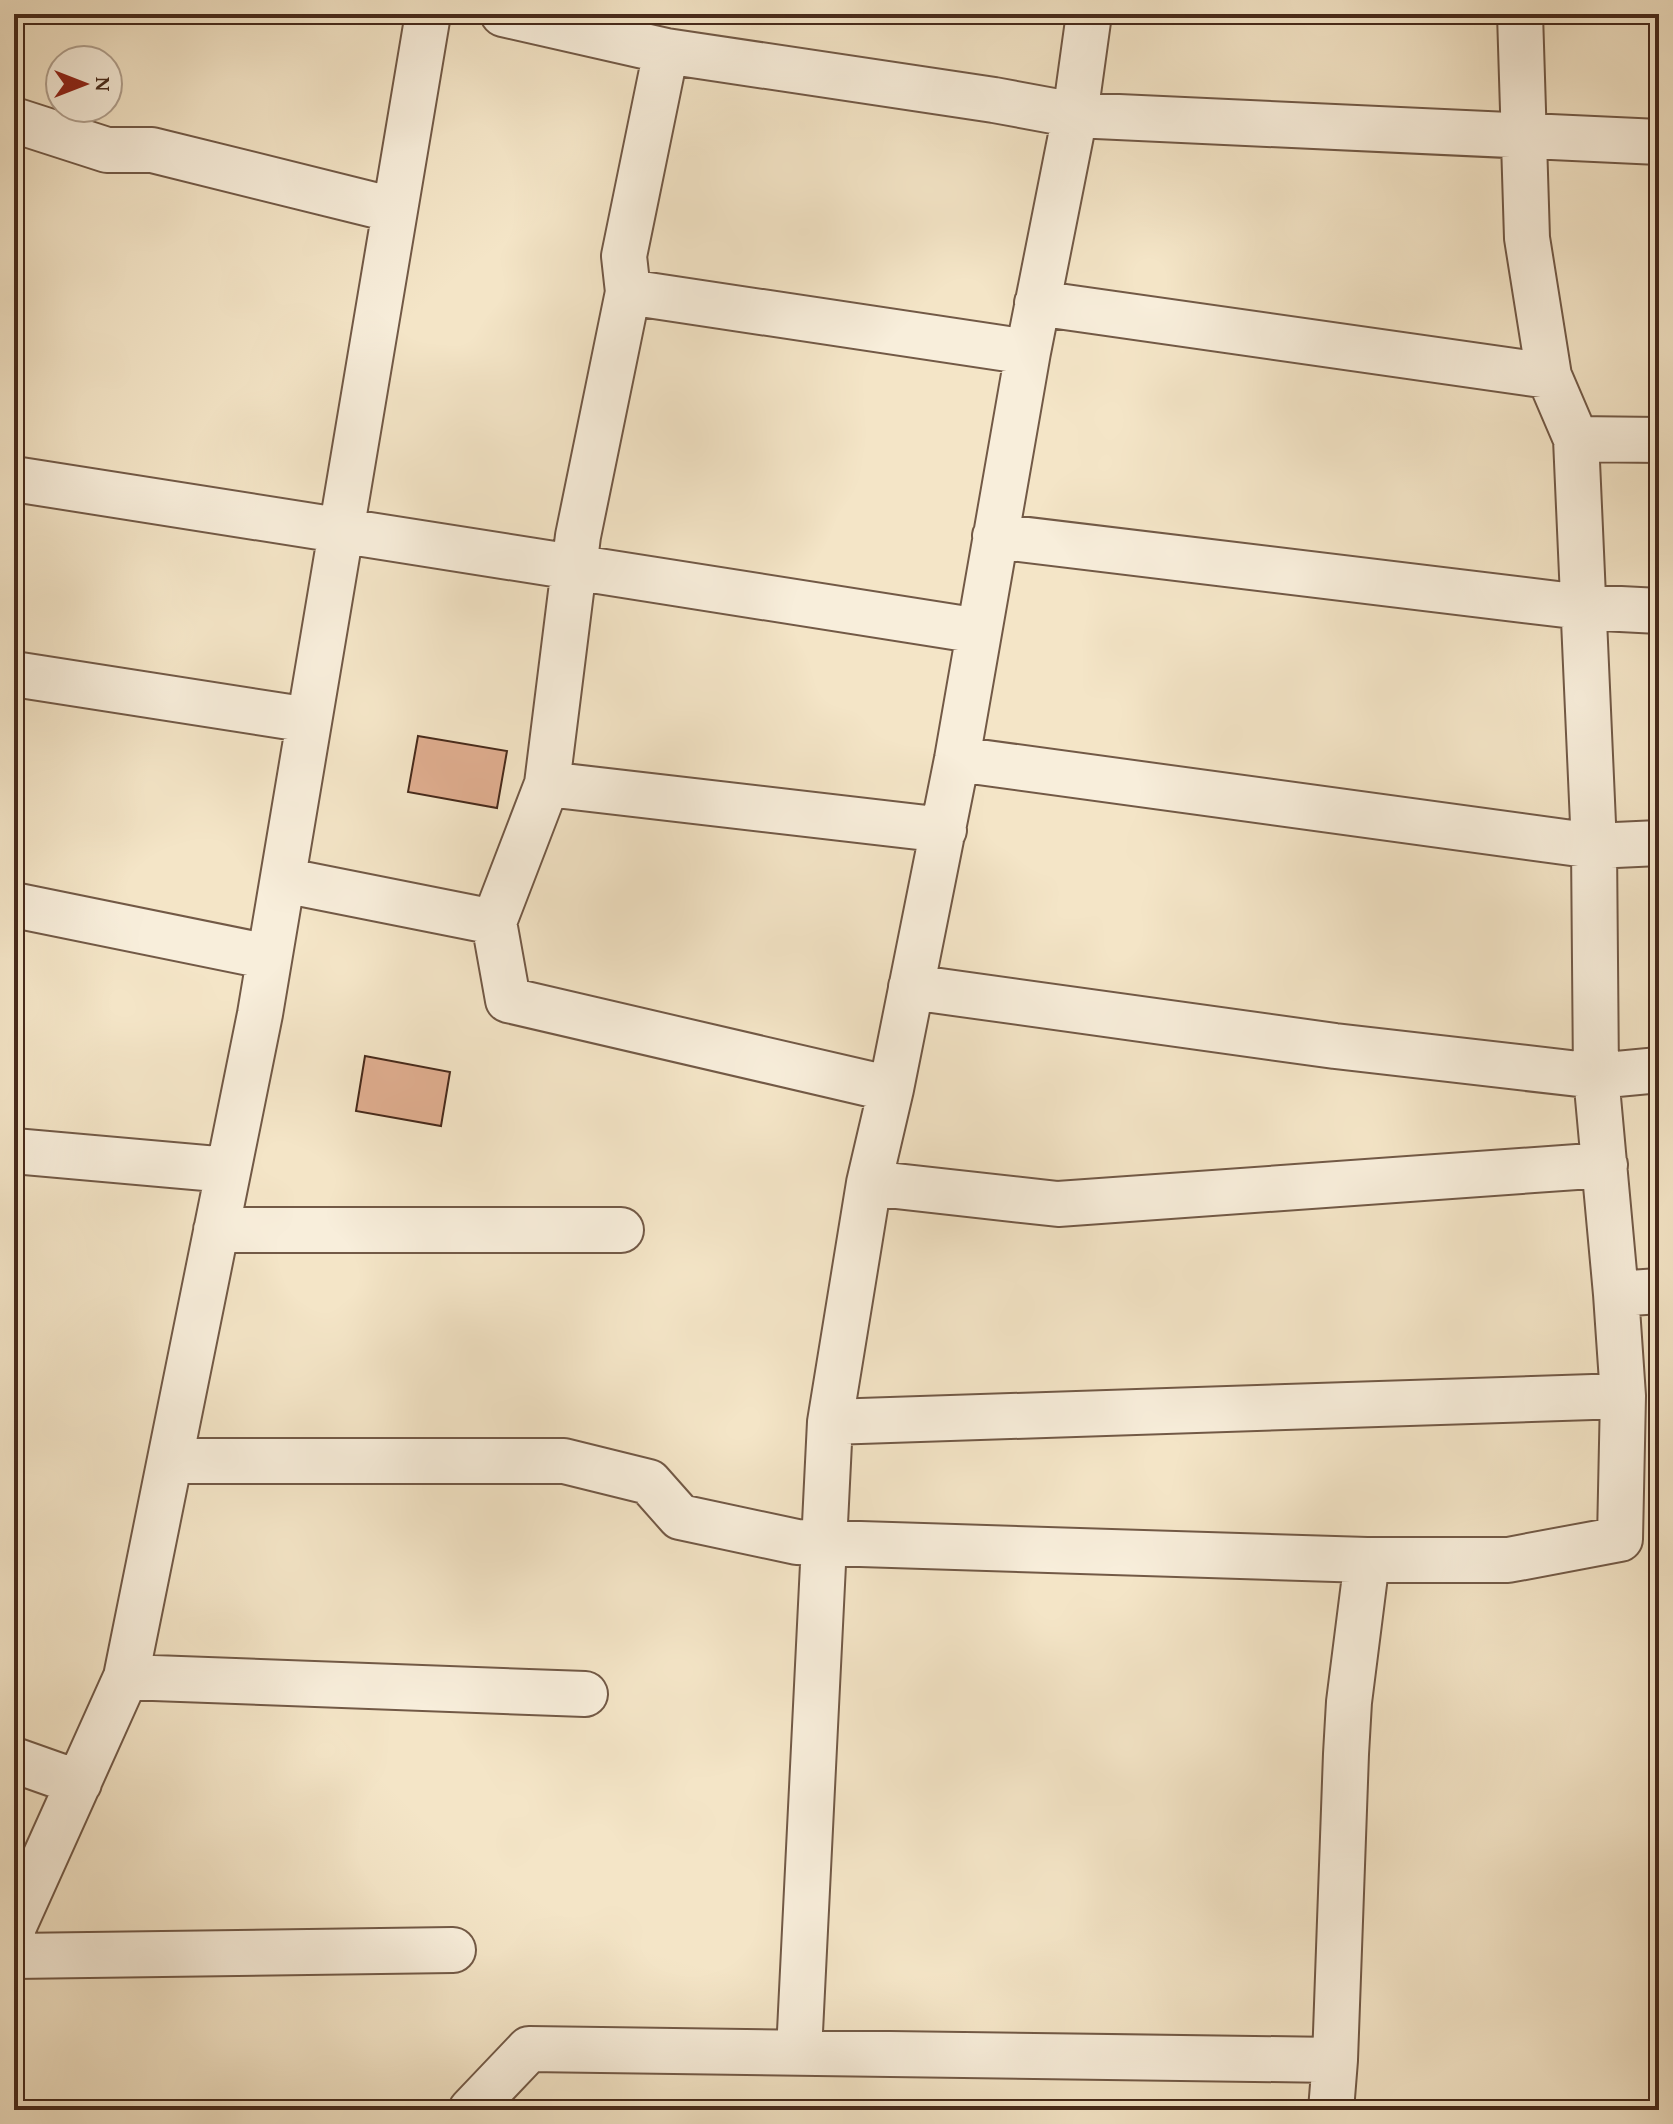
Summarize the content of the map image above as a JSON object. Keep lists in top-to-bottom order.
{
  "north": "right"
}
